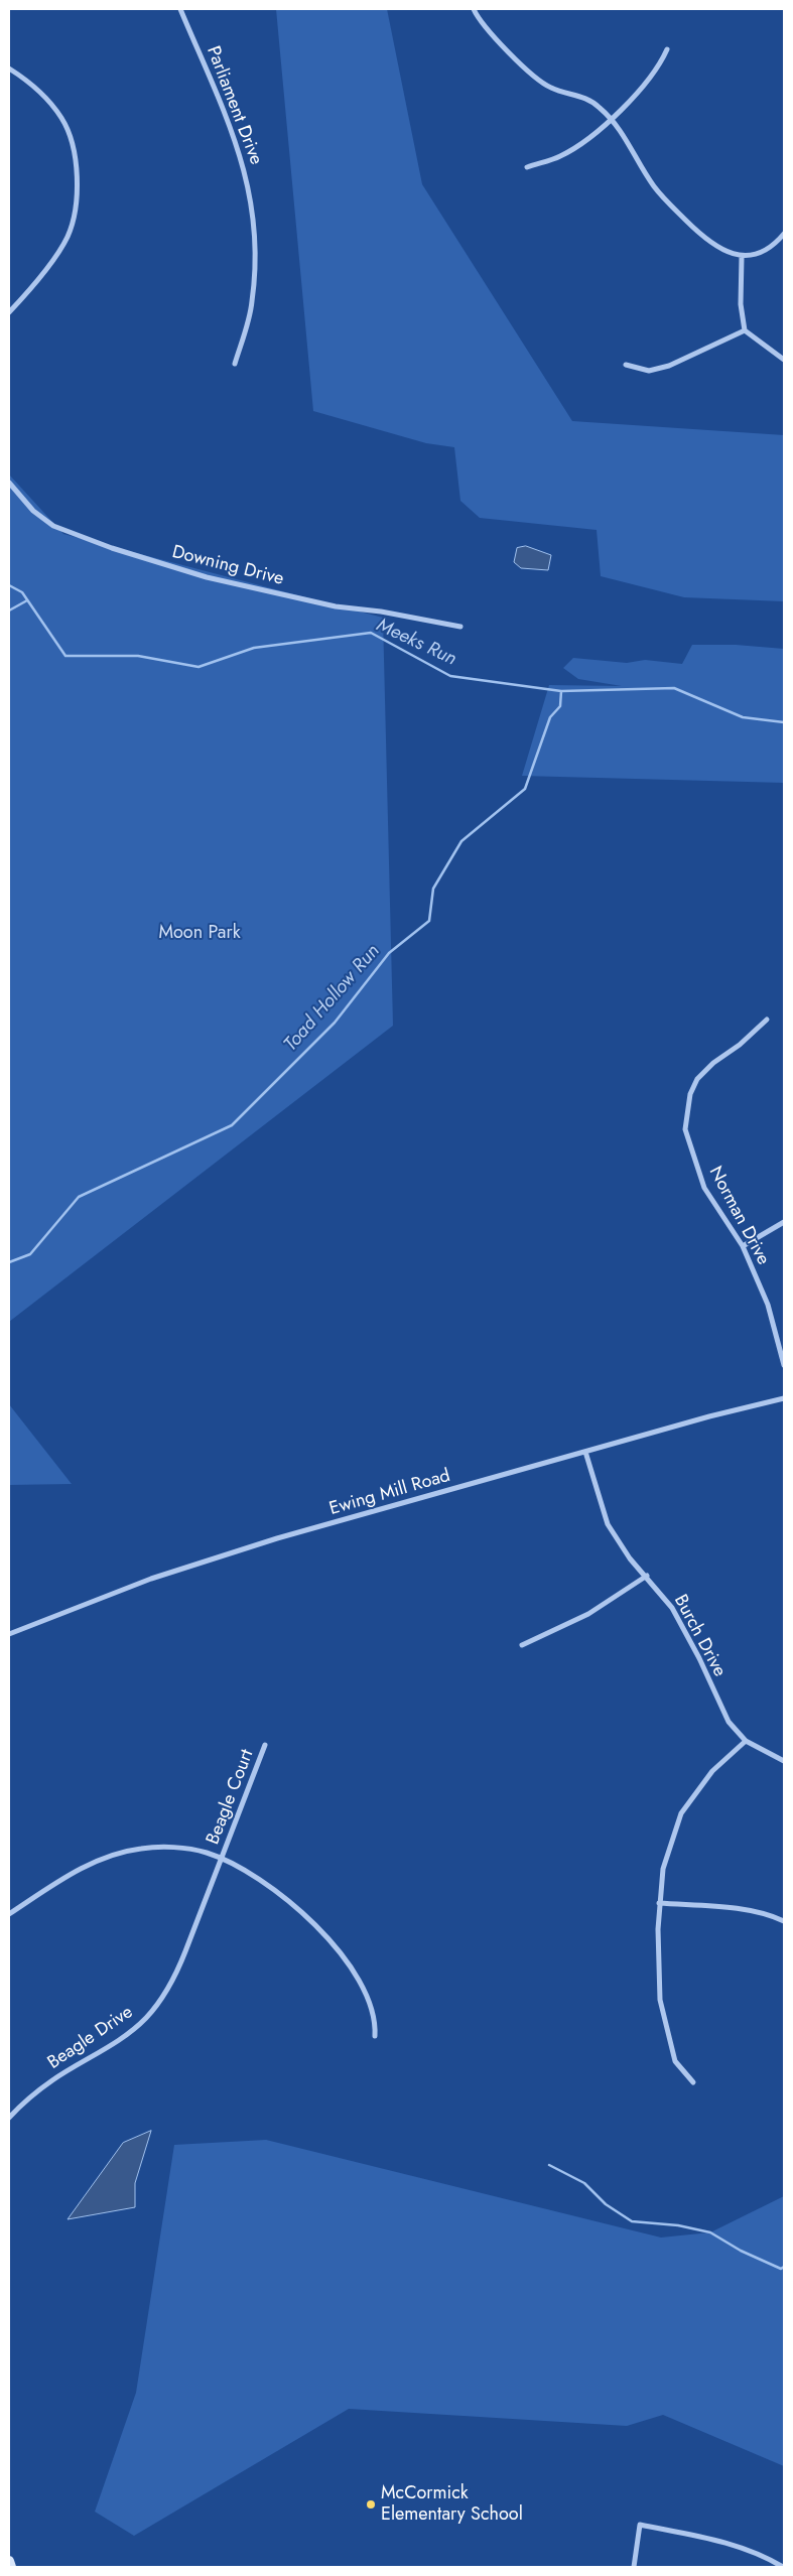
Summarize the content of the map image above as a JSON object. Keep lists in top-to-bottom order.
{
  "streets": {
    "street": [
      "Parliament Drive",
      "Downing Drive",
      "Norman Drive",
      "Ewing Mill Road",
      "Burch Drive",
      "Beagle Court",
      "Beagle Drive"
    ]
  },
  "crossings": [
    ["Ewing Mill Road", "Burch Drive"],
    ["Beagle Court", "Beagle Drive"]
  ],
  "water": ["Meeks Run", "Toad Hollow Run"],
  "parks": ["Moon Park"],
  "places": ["McCormick Elementary School"]
}
